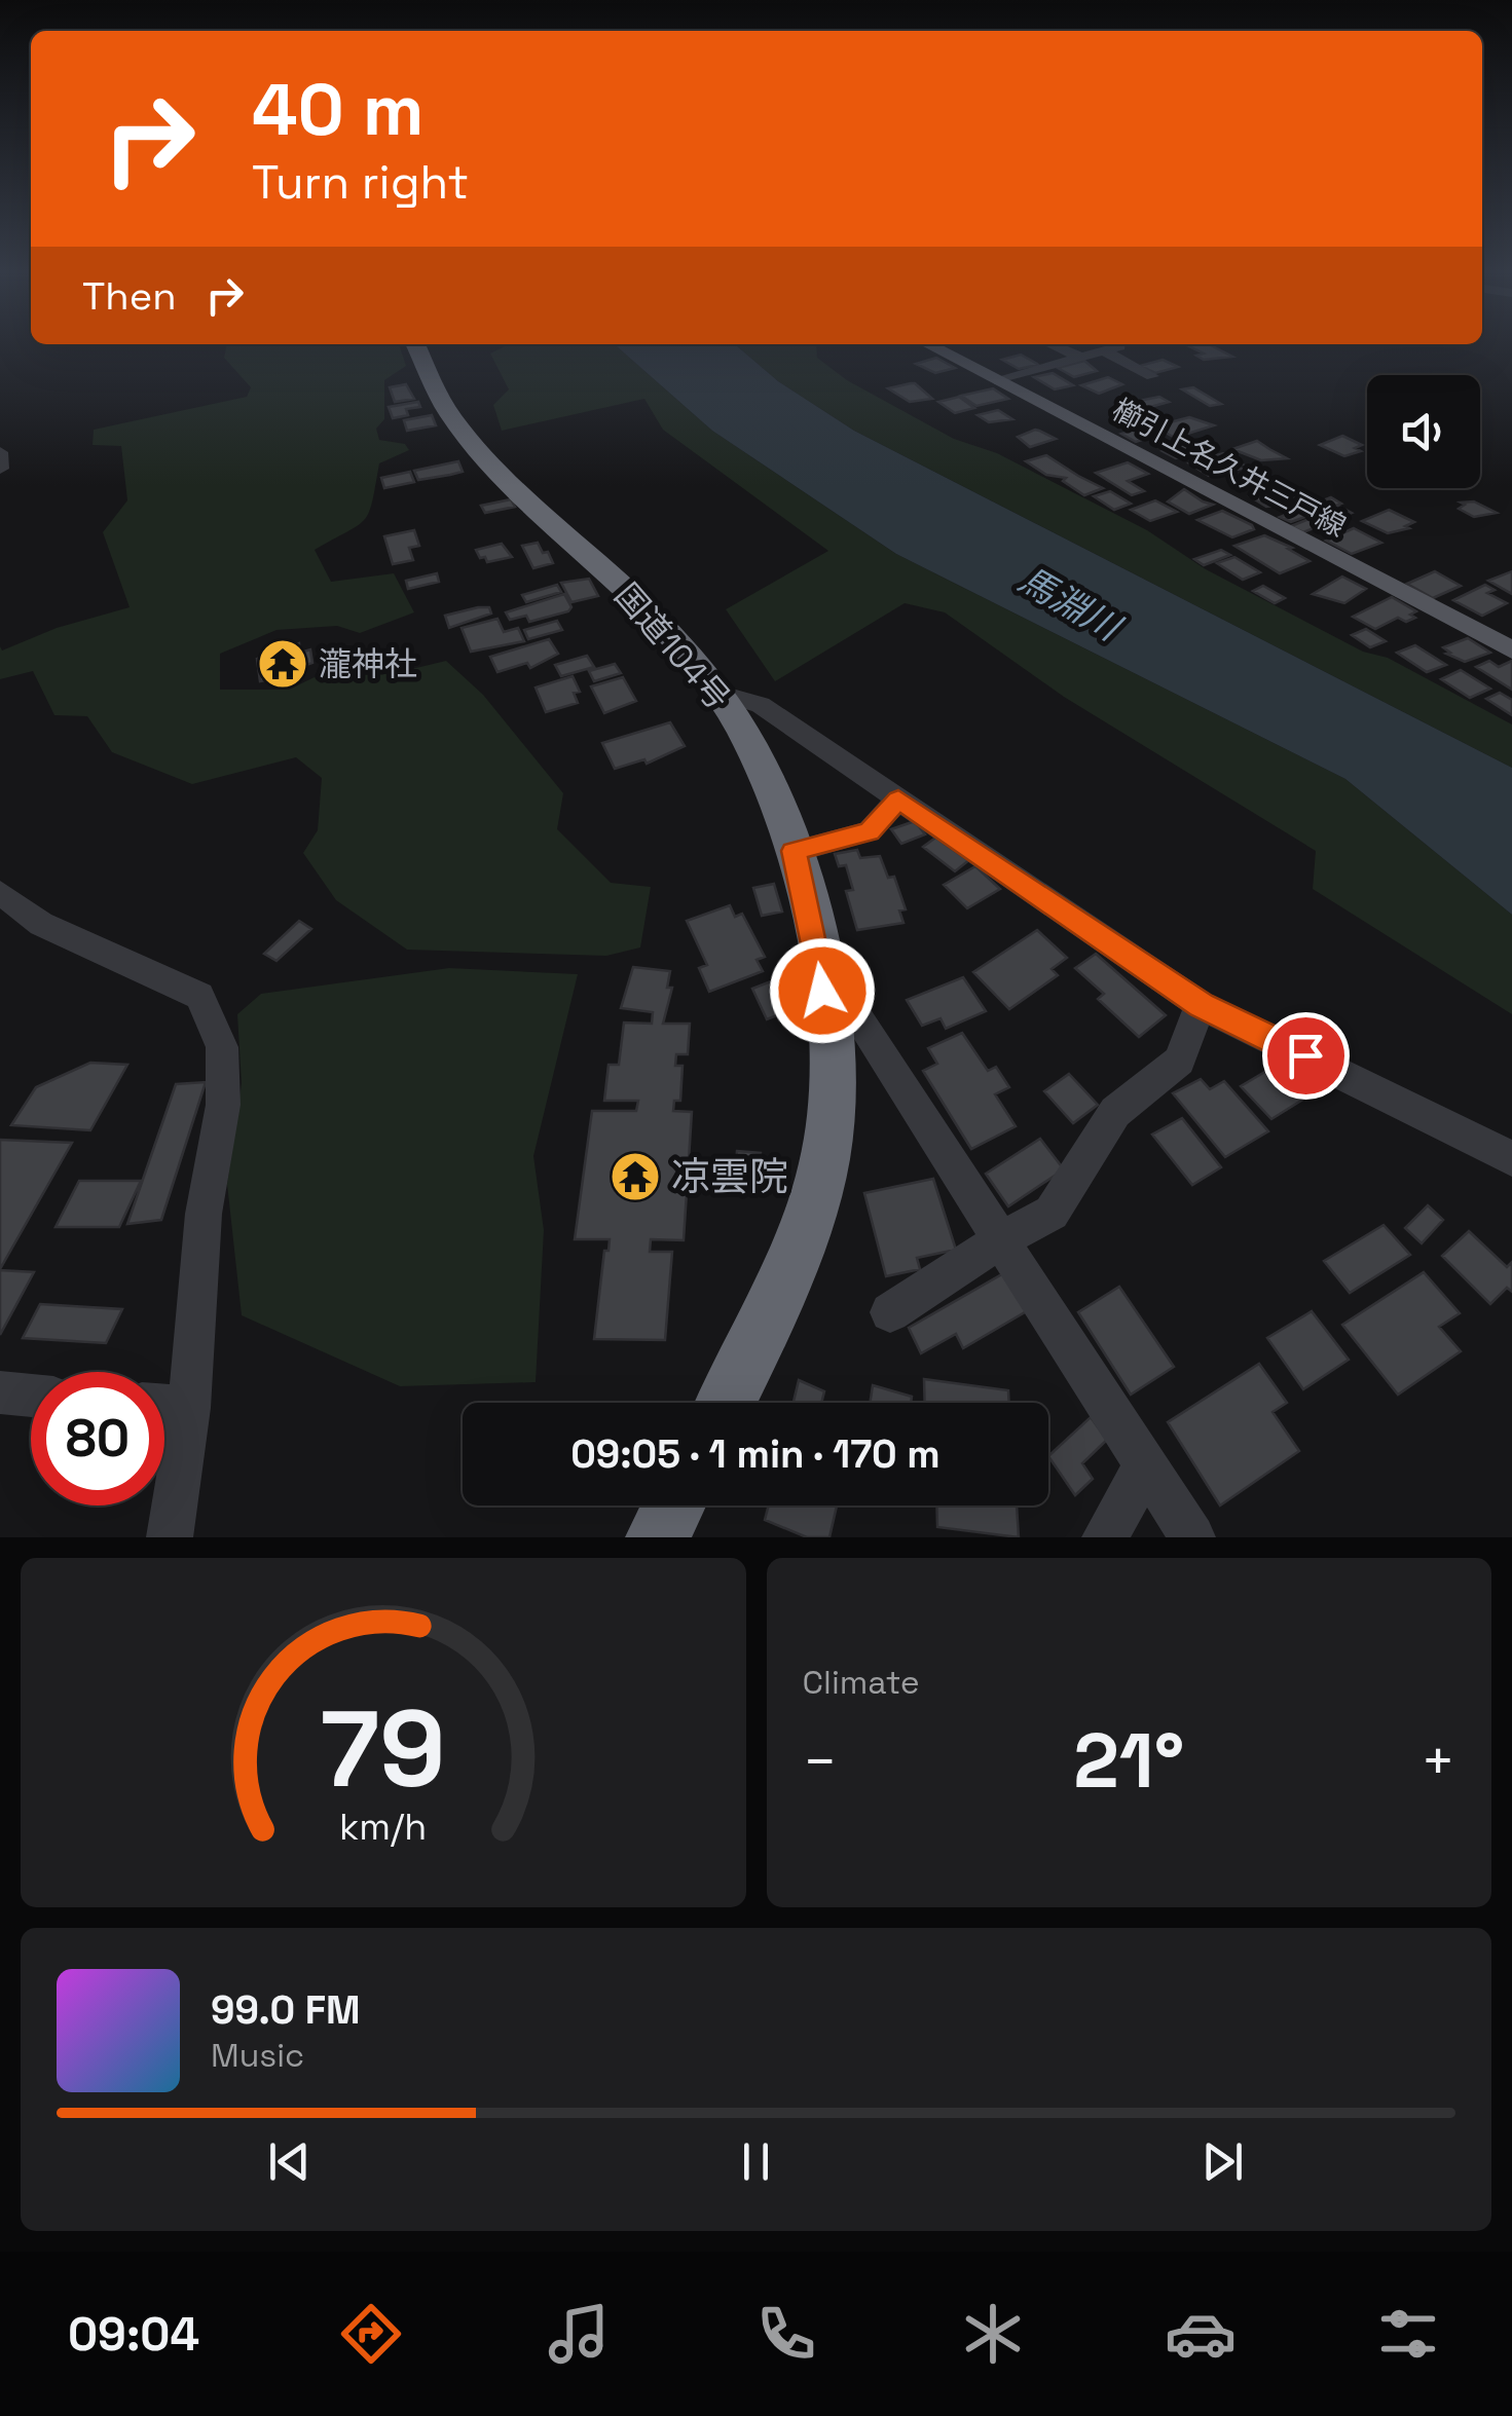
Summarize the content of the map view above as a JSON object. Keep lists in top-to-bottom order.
{
  "streets": {
    "highway": ["国道104号"],
    "main road": ["櫛引上名久井三戸線"]
  },
  "water": ["馬淵川"],
  "places": {
    "temple": ["瀧神社", "凉雲院"]
  },
  "page": {
    "turn": ["40 m", "Turn right"],
    "then": "Then",
    "limit": "80",
    "trip": "09:05 · 1 min · 170 m",
    "tile": "Climate",
    "heat": ["−", "21°", "+"],
    "song": ["99.0 FM", "Music"],
    "tabs": "09:04",
    "gauge": ["79", "km/h"]
  }
}
